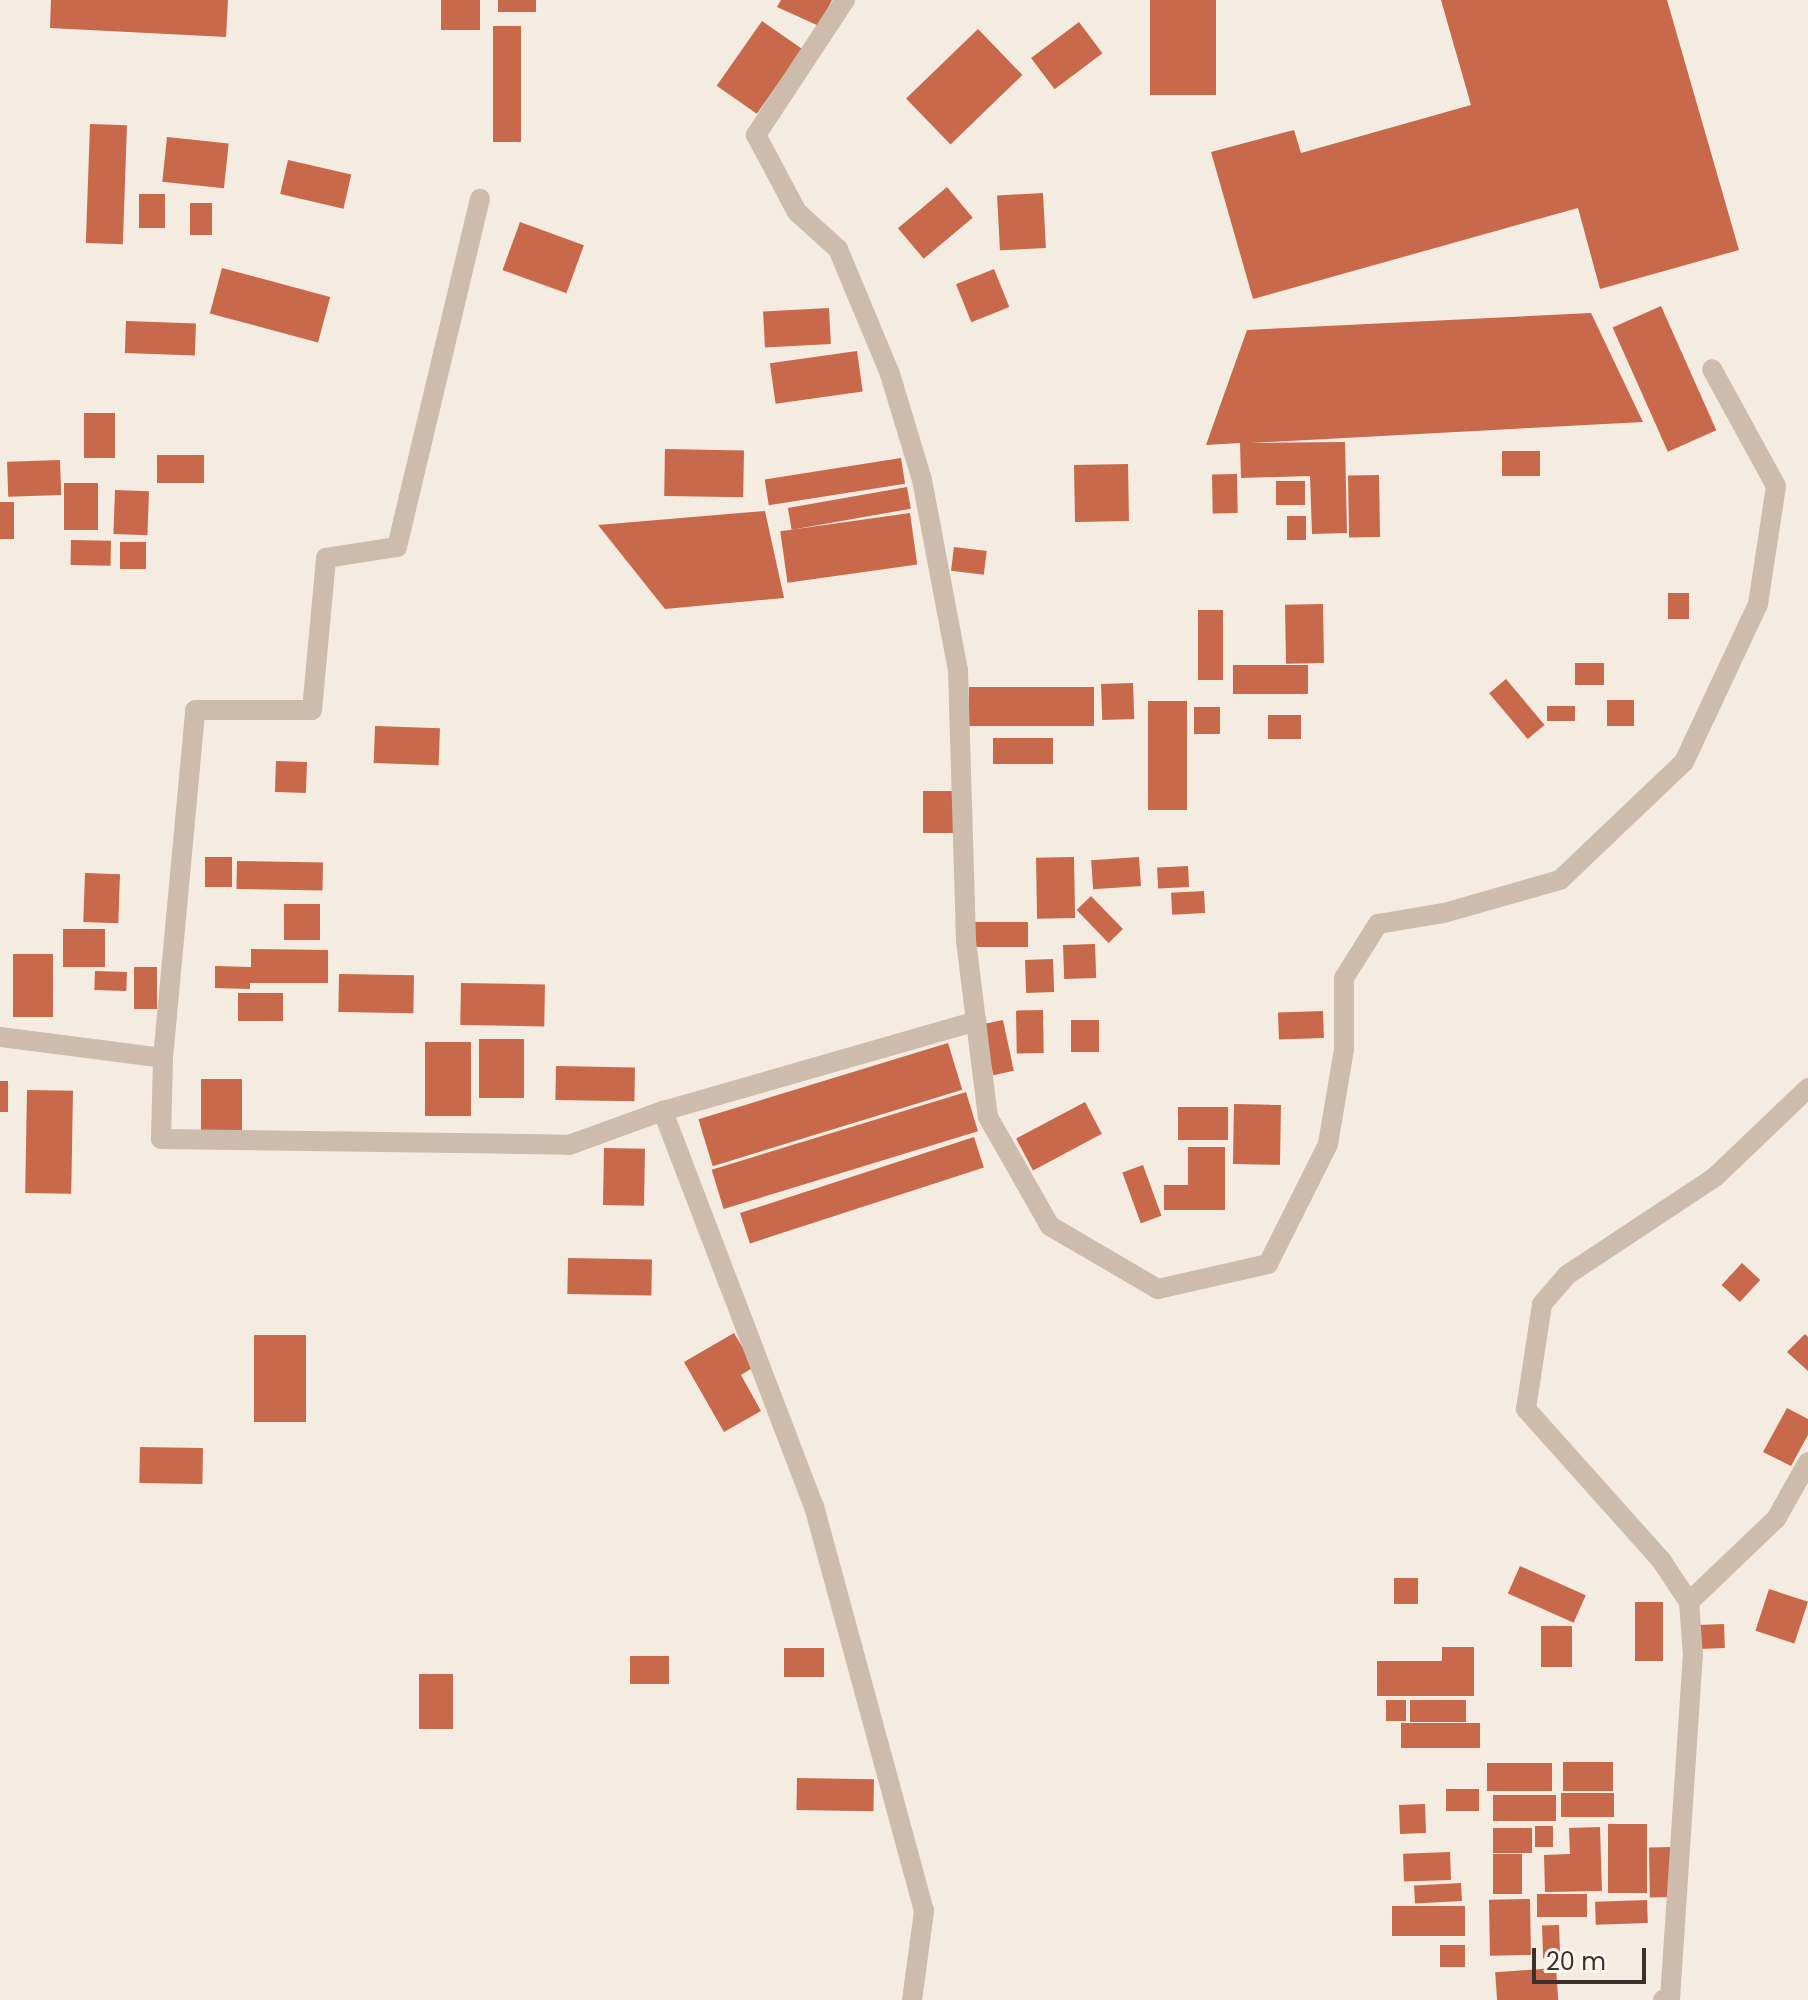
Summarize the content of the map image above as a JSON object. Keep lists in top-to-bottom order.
{
  "scale_bar": "20 m"
}
